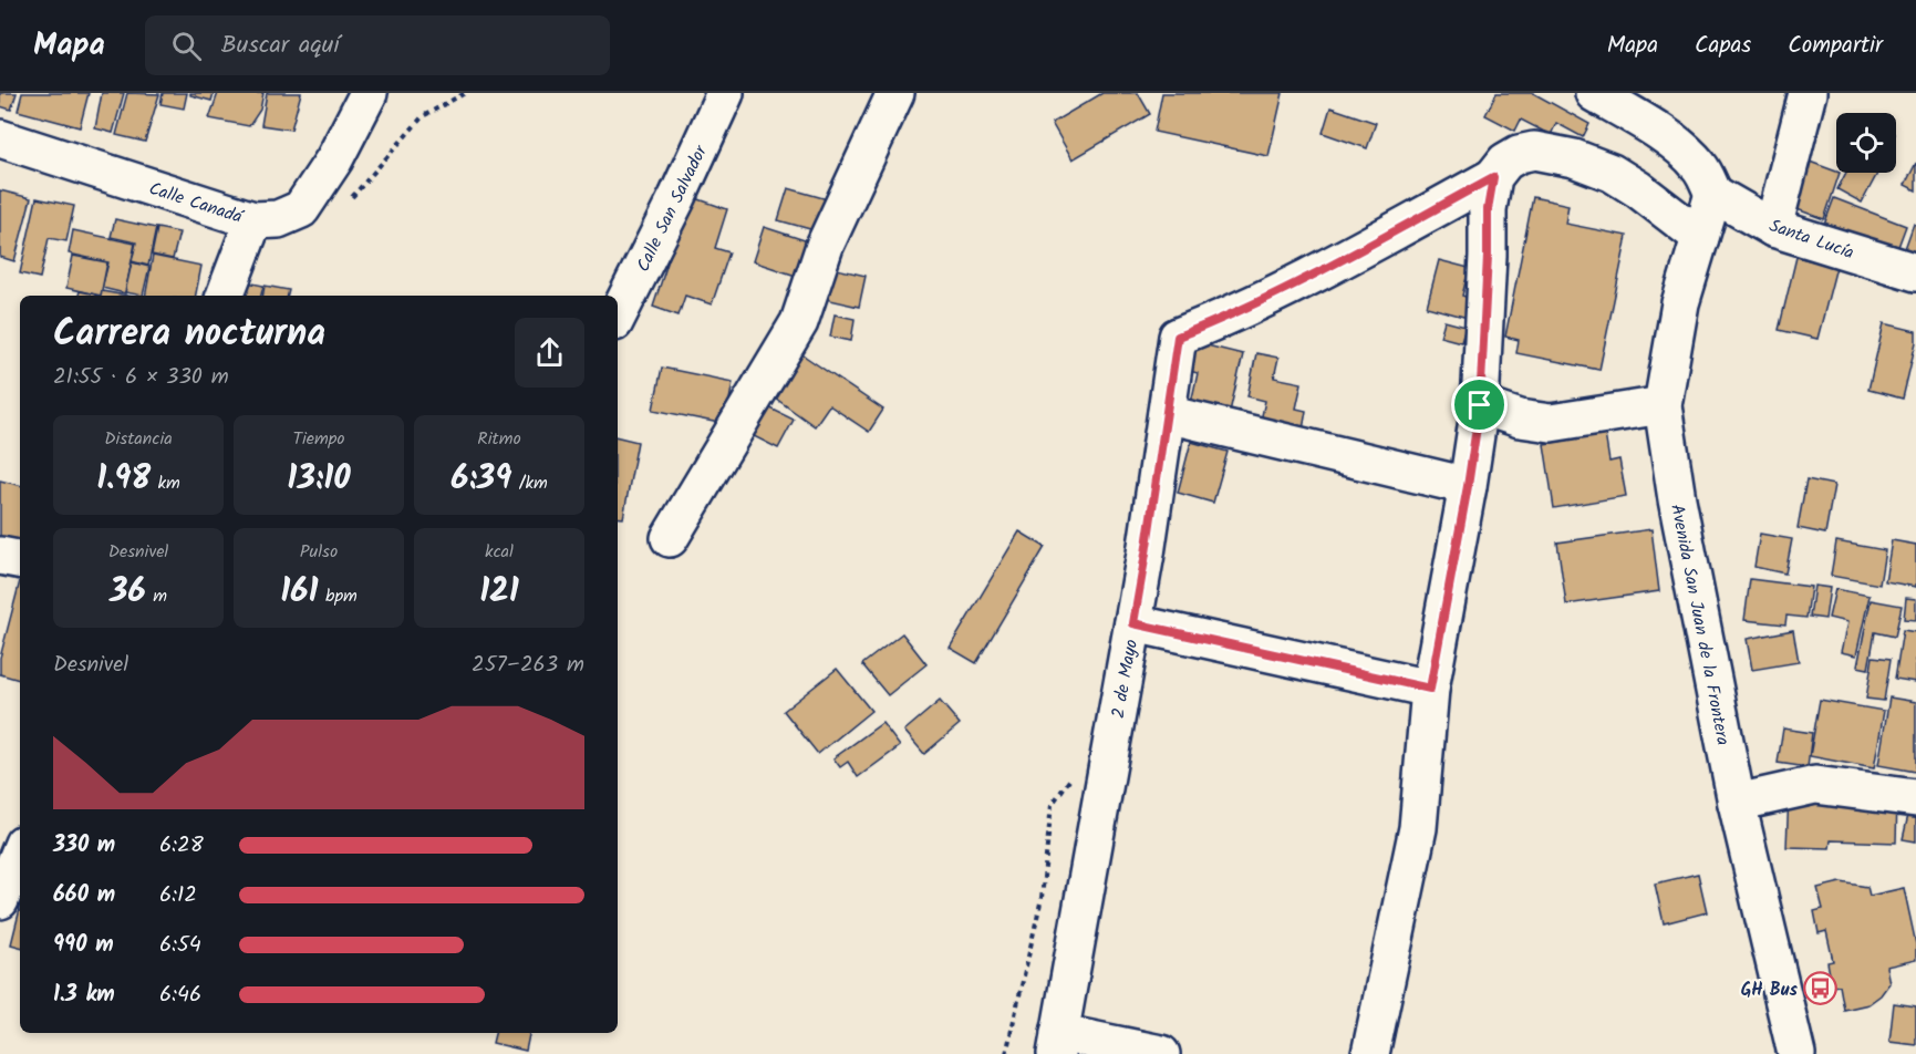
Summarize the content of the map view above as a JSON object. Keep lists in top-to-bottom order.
{
  "streets": {
    "street": [
      "Calle Canadá",
      "Calle San Salvador",
      "Santa Lucía",
      "Avenida San Juan de la Frontera",
      "2 de Mayo"
    ]
  },
  "crossings": [
    ["Santa Lucía", "Avenida San Juan de la Frontera"]
  ],
  "places": {
    "bus stop": ["GH Bus"]
  },
  "page": {
    "header": "Mapa",
    "search": "Buscar aquí",
    "nav": ["Mapa", "Capas", "Compartir"],
    "heading": ["Carrera nocturna", "21:55 · 6 × 330 m"],
    "stats": [
      ["Distancia", "1.98 km"],
      ["Tiempo", "13:10"],
      ["Ritmo", "6:39 /km"],
      ["Desnivel", "36 m"],
      ["Pulso", "161 bpm"],
      ["kcal", "121"]
    ],
    "chart": ["Desnivel", "257–263 m"],
    "list": [
      {
        "name": "330 m",
        "note": "6:28"
      },
      {
        "name": "660 m",
        "note": "6:12"
      },
      {
        "name": "990 m",
        "note": "6:54"
      },
      {
        "name": "1.3 km",
        "note": "6:46"
      }
    ]
  }
}
